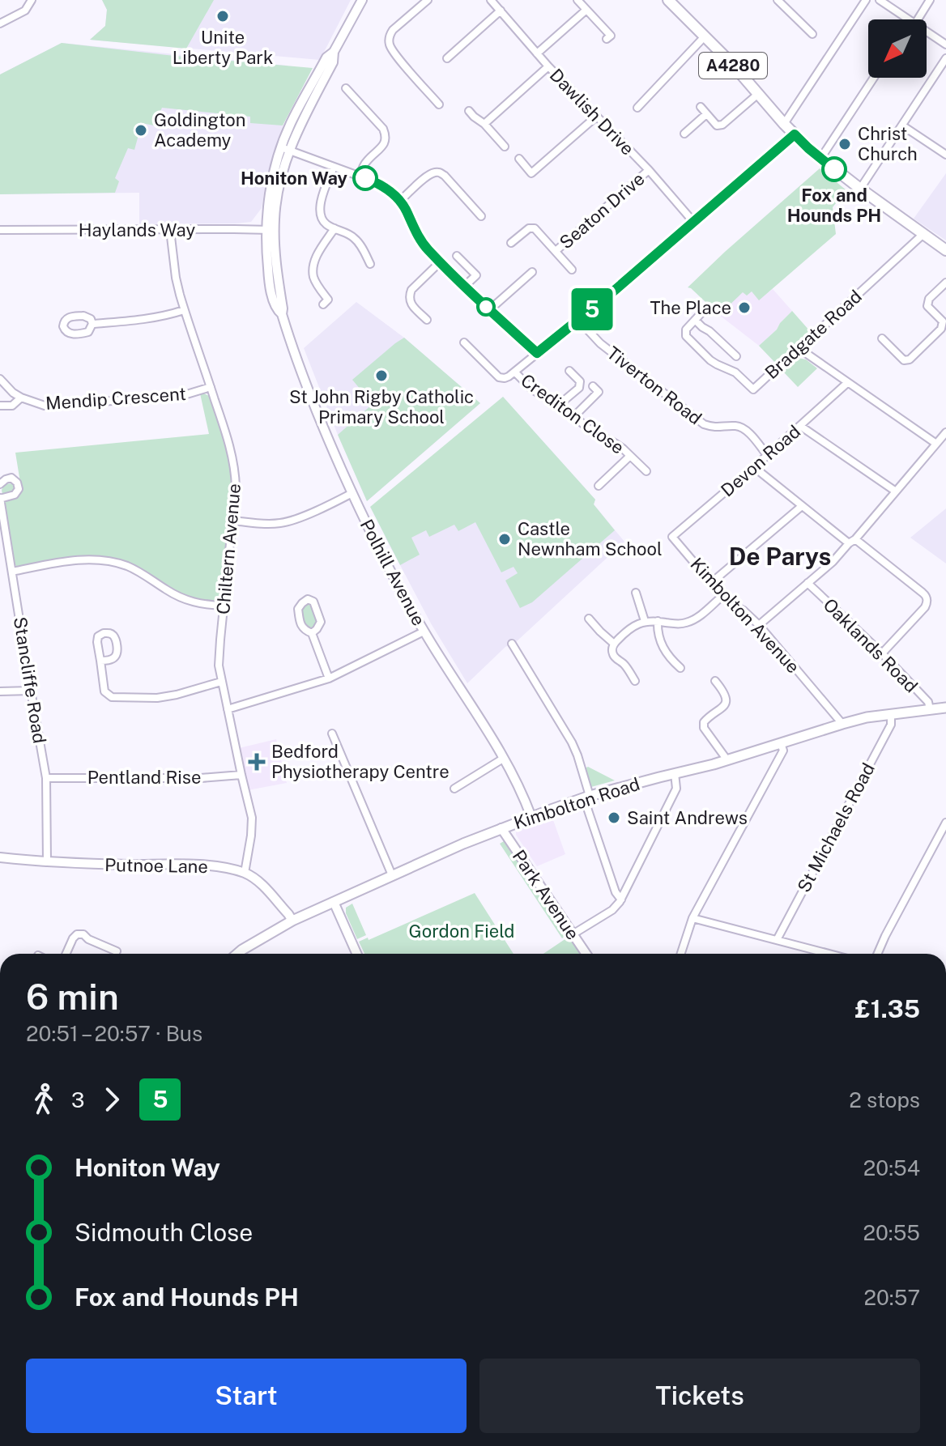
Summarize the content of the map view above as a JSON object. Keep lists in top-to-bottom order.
{
  "streets": {
    "main road": ["A4280", "Kimbolton Road"],
    "street": [
      "Dawlish Drive",
      "Seaton Drive",
      "Haylands Way",
      "Bradgate Road",
      "Tiverton Road",
      "Mendip Crescent",
      "Crediton Close",
      "Devon Road",
      "Chiltern Avenue",
      "Polhill Avenue",
      "Kimbolton Avenue",
      "Oaklands Road",
      "Stancliffe Road",
      "Pentland Rise",
      "St Michaels Road",
      "Putnoe Lane",
      "Park Avenue"
    ]
  },
  "crossings": [
    ["A4280", "Bradgate Road"],
    ["Dawlish Drive", "Seaton Drive"],
    ["Haylands Way", "Chiltern Avenue"],
    ["Haylands Way", "Polhill Avenue"],
    ["Tiverton Road", "Devon Road"],
    ["Mendip Crescent", "Chiltern Avenue"],
    ["Devon Road", "Kimbolton Avenue"],
    ["Chiltern Avenue", "Pentland Rise"],
    ["Chiltern Avenue", "Putnoe Lane"],
    ["Polhill Avenue", "Kimbolton Road"],
    ["Kimbolton Avenue", "Kimbolton Road"],
    ["Oaklands Road", "Kimbolton Road"],
    ["Stancliffe Road", "Pentland Rise"],
    ["Stancliffe Road", "Putnoe Lane"],
    ["Kimbolton Road", "St Michaels Road"],
    ["Kimbolton Road", "Putnoe Lane"],
    ["Kimbolton Road", "Park Avenue"]
  ],
  "districts": ["De Parys"],
  "parks": ["Gordon Field"],
  "places": {
    "other": [
      "Unite Liberty Park",
      "Goldington Academy",
      "Christ Church",
      "Fox and Hounds PH",
      "Honiton Way",
      "The Place",
      "St John Rigby Catholic Primary School",
      "Castle Newnham School",
      "Saint Andrews"
    ],
    "health": ["Bedford Physiotherapy Centre"]
  },
  "lines": ["bus line 5"],
  "north": "bottom left",
  "page": {
    "on_map": "5",
    "heading": ["6 min", "20:51 – 20:57 · Bus", "£1.35"],
    "legs": ["3", "5", "2 stops"],
    "list": [
      {
        "name": "Honiton Way",
        "value": "20:54"
      },
      {
        "name": "Sidmouth Close",
        "value": "20:55"
      },
      {
        "name": "Fox and Hounds PH",
        "value": "20:57"
      }
    ],
    "buttons": ["Start", "Tickets"]
  }
}
